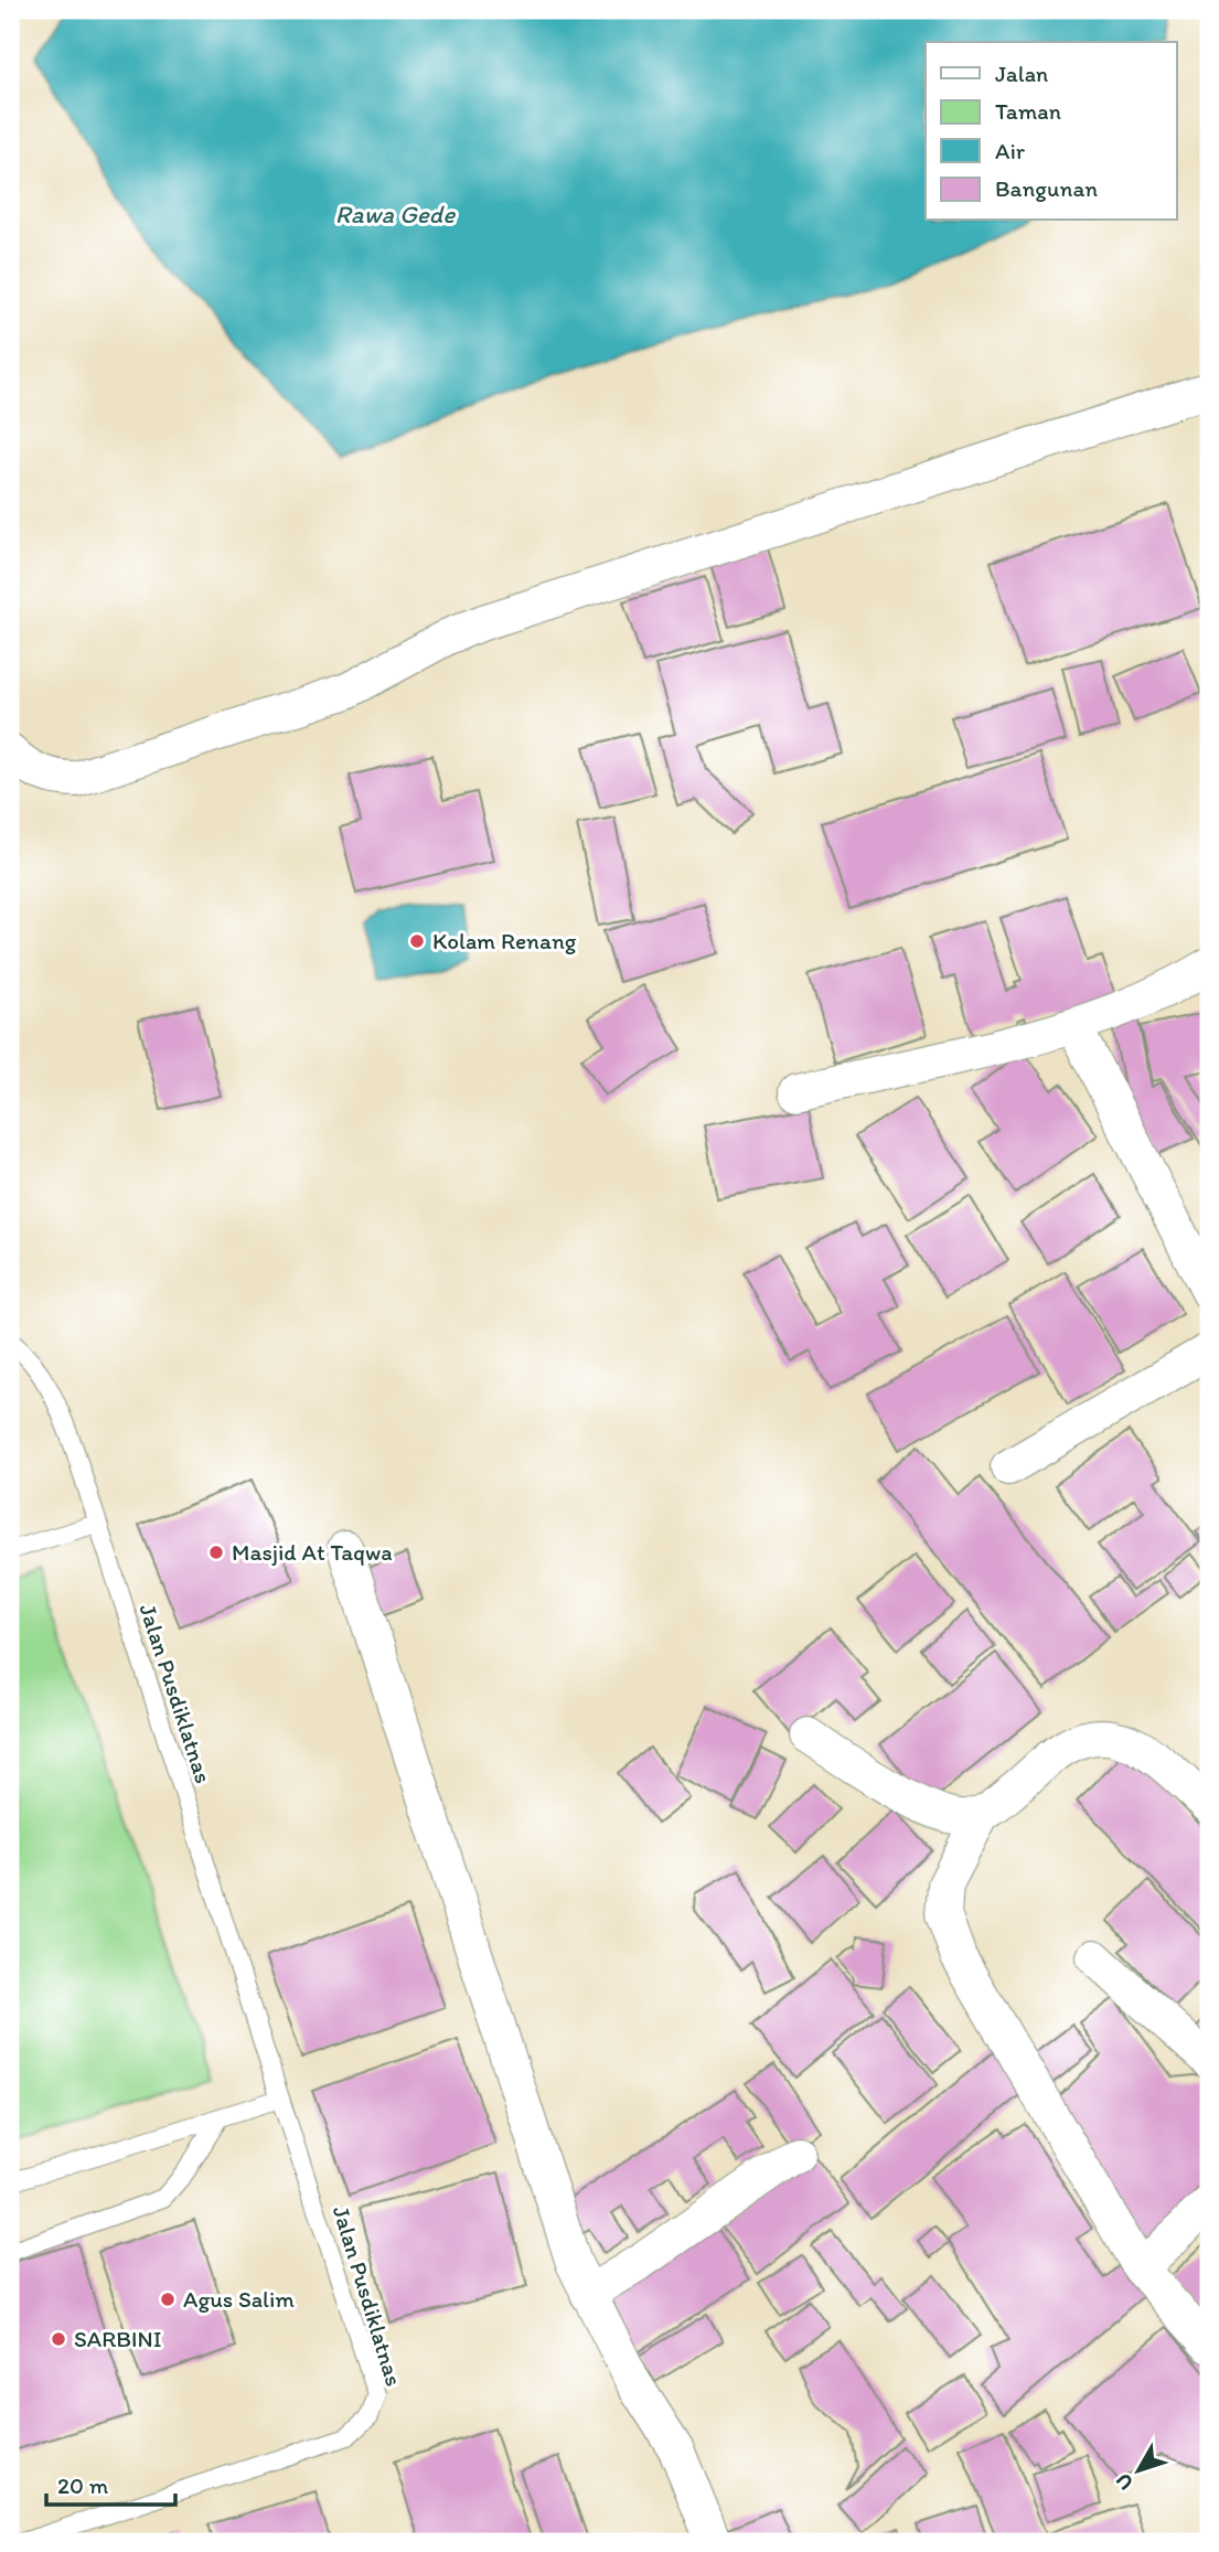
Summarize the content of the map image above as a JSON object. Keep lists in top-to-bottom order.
{
  "streets": {
    "lane": ["Jalan Pusdiklatnas"]
  },
  "water": ["Rawa Gede"],
  "places": [
    "Kolam Renang",
    "Masjid At Taqwa",
    "Agus Salim",
    "SARBINI"
  ],
  "legend": [
    "Jalan",
    "Taman",
    "Air",
    "Bangunan"
  ],
  "scale_bar": "20 m",
  "north": "bottom left"
}
